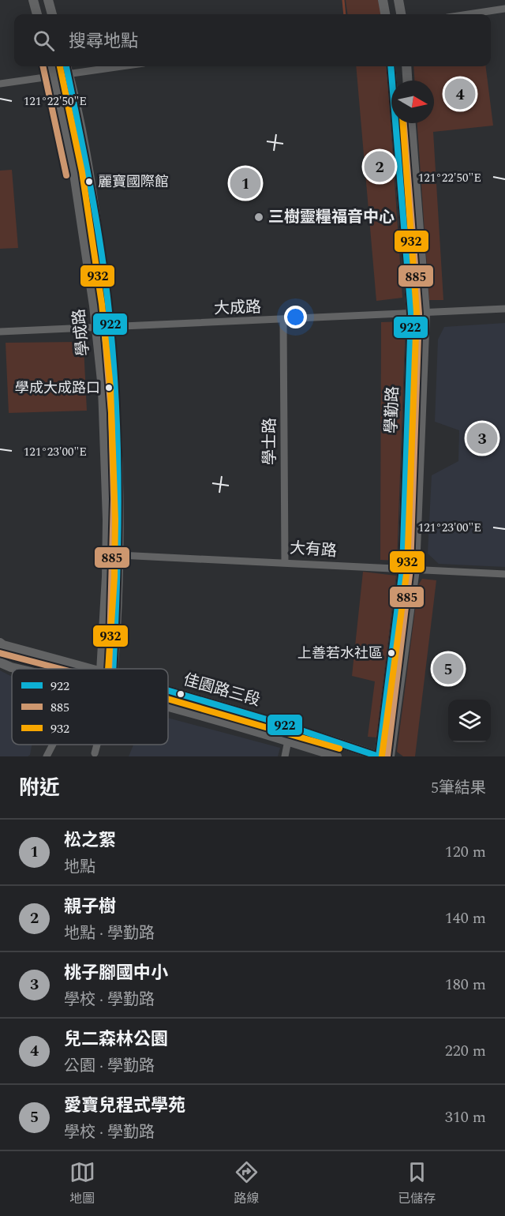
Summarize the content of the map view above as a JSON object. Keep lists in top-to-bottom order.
{
  "streets": {
    "street": [
      "大成路",
      "學成路",
      "學勤路",
      "學士路",
      "大有路",
      "佳園路三段"
    ]
  },
  "crossings": [
    ["大成路", "學成路"],
    ["大成路", "學勤路"],
    ["大成路", "學士路"],
    ["學成路", "大有路"],
    ["學勤路", "大有路"],
    ["學勤路", "佳園路三段"],
    ["學士路", "大有路"]
  ],
  "places": [
    "麗寶國際館",
    "三樹靈糧福音中心",
    "學成大成路口",
    "上善若水社區"
  ],
  "lines": ["transit line 922", "transit line 885", "transit line 932"],
  "legend": ["922", "885", "932"],
  "north": "right",
  "page": {
    "search": "搜尋地點",
    "pins": [
      "4",
      "2",
      "1",
      "3",
      "5"
    ],
    "heading": ["附近", "5筆結果"],
    "list": [
      {
        "mark": "1",
        "name": "松之絮",
        "note": "地點",
        "value": "120 m"
      },
      {
        "mark": "2",
        "name": "親子樹",
        "note": "地點 · 學勤路",
        "value": "140 m"
      },
      {
        "mark": "3",
        "name": "桃子腳國中小",
        "note": "學校 · 學勤路",
        "value": "180 m"
      },
      {
        "mark": "4",
        "name": "兒二森林公園",
        "note": "公園 · 學勤路",
        "value": "220 m"
      },
      {
        "mark": "5",
        "name": "愛寶兒程式學苑",
        "note": "學校 · 學勤路",
        "value": "310 m"
      }
    ],
    "nav": ["地圖", "路線", "已儲存"]
  },
  "coordinates": ["121°22'50\"E", "121°23'00\"E"]
}
